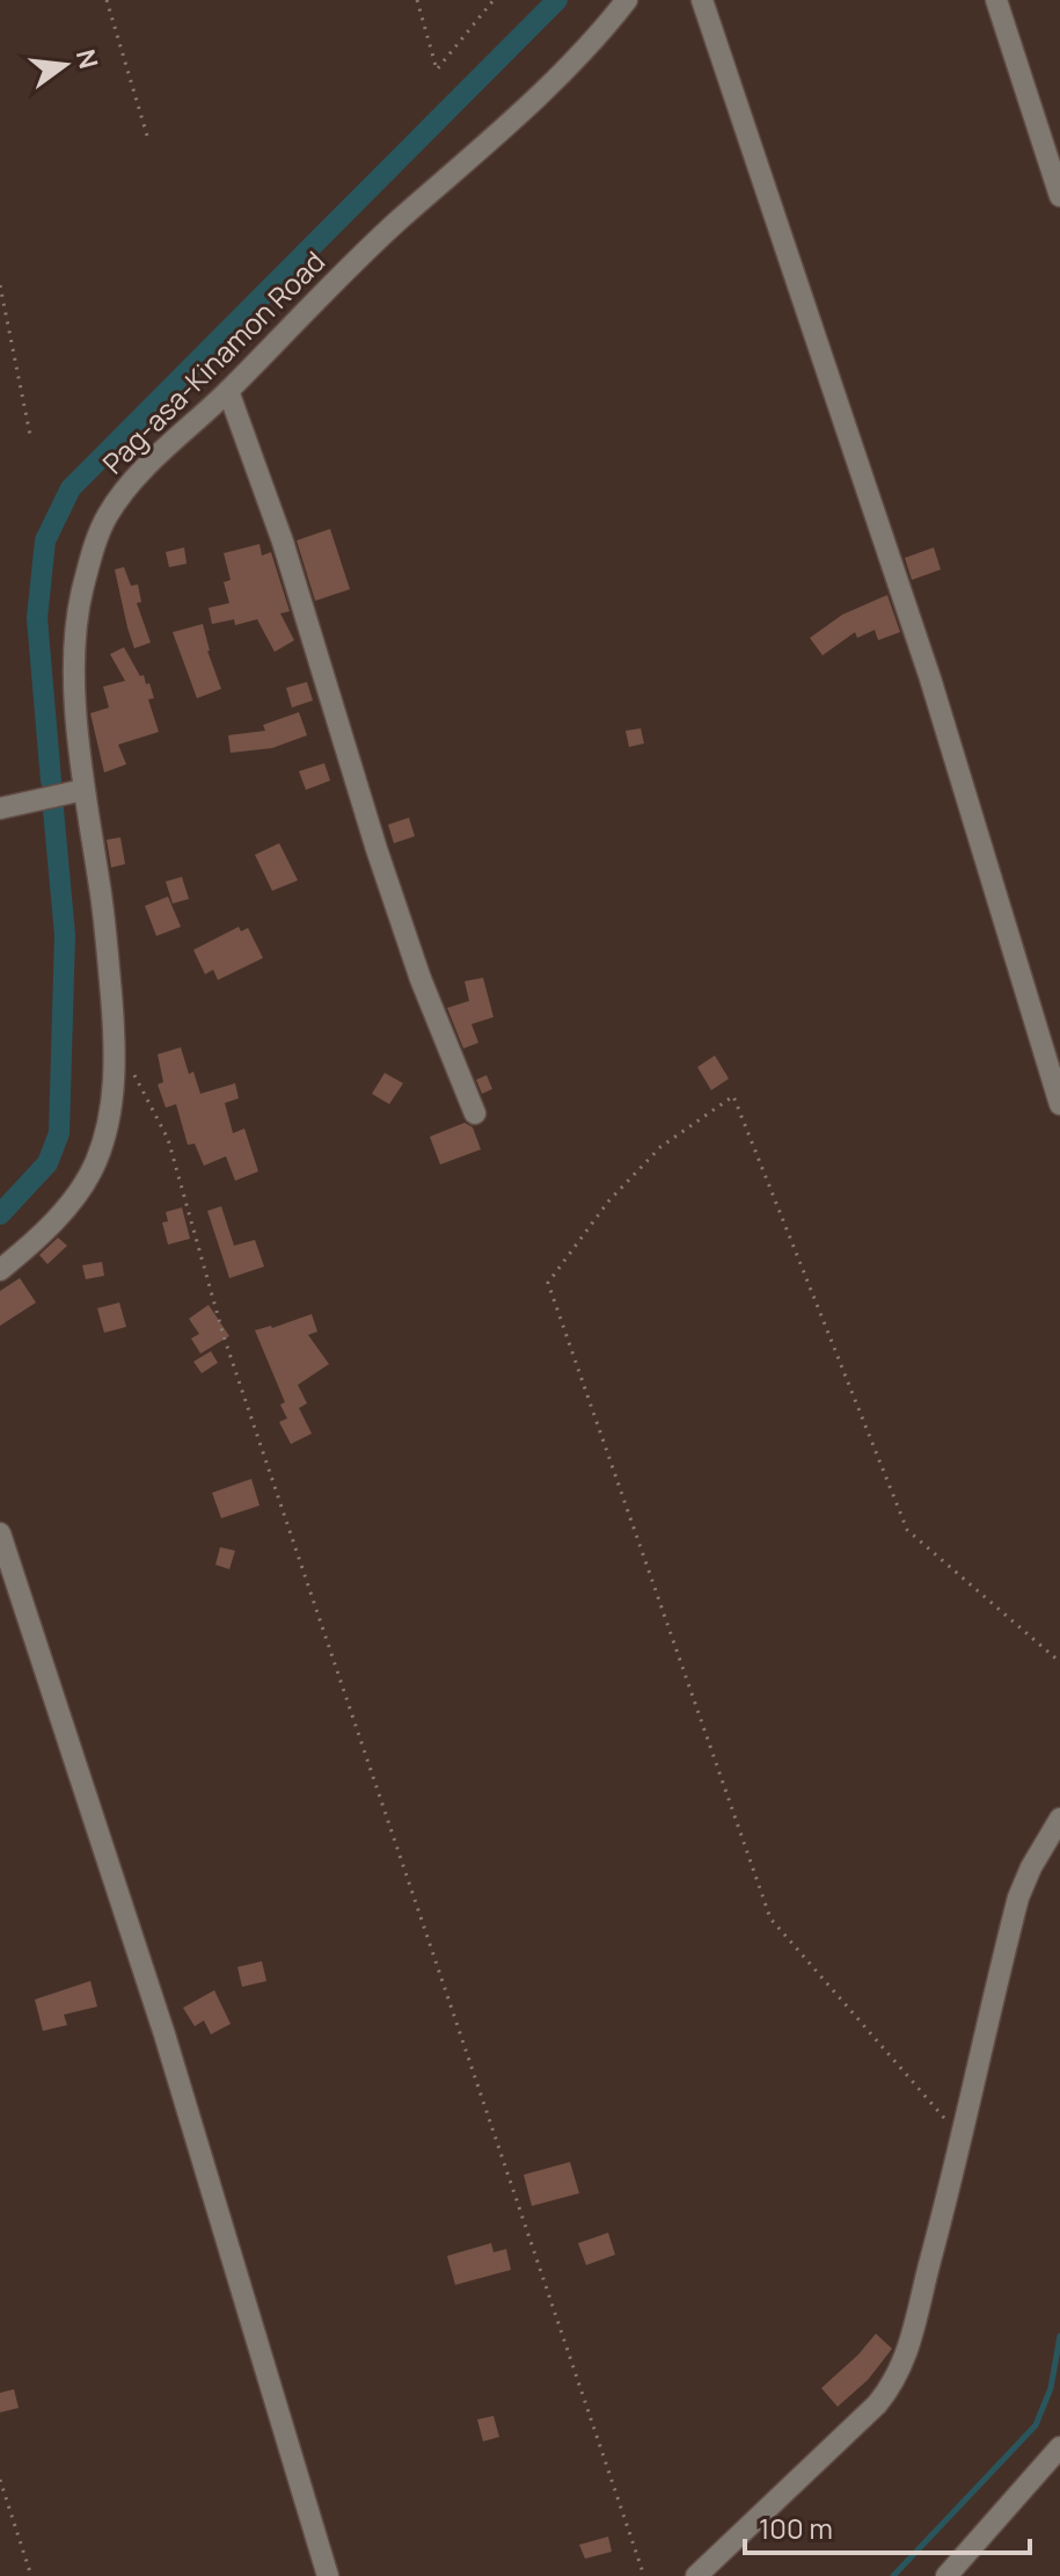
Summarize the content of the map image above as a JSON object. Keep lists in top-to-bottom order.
{
  "streets": {
    "street": ["Pag-asa-Kinamon Road"]
  },
  "scale_bar": "100 m",
  "north": "right"
}
